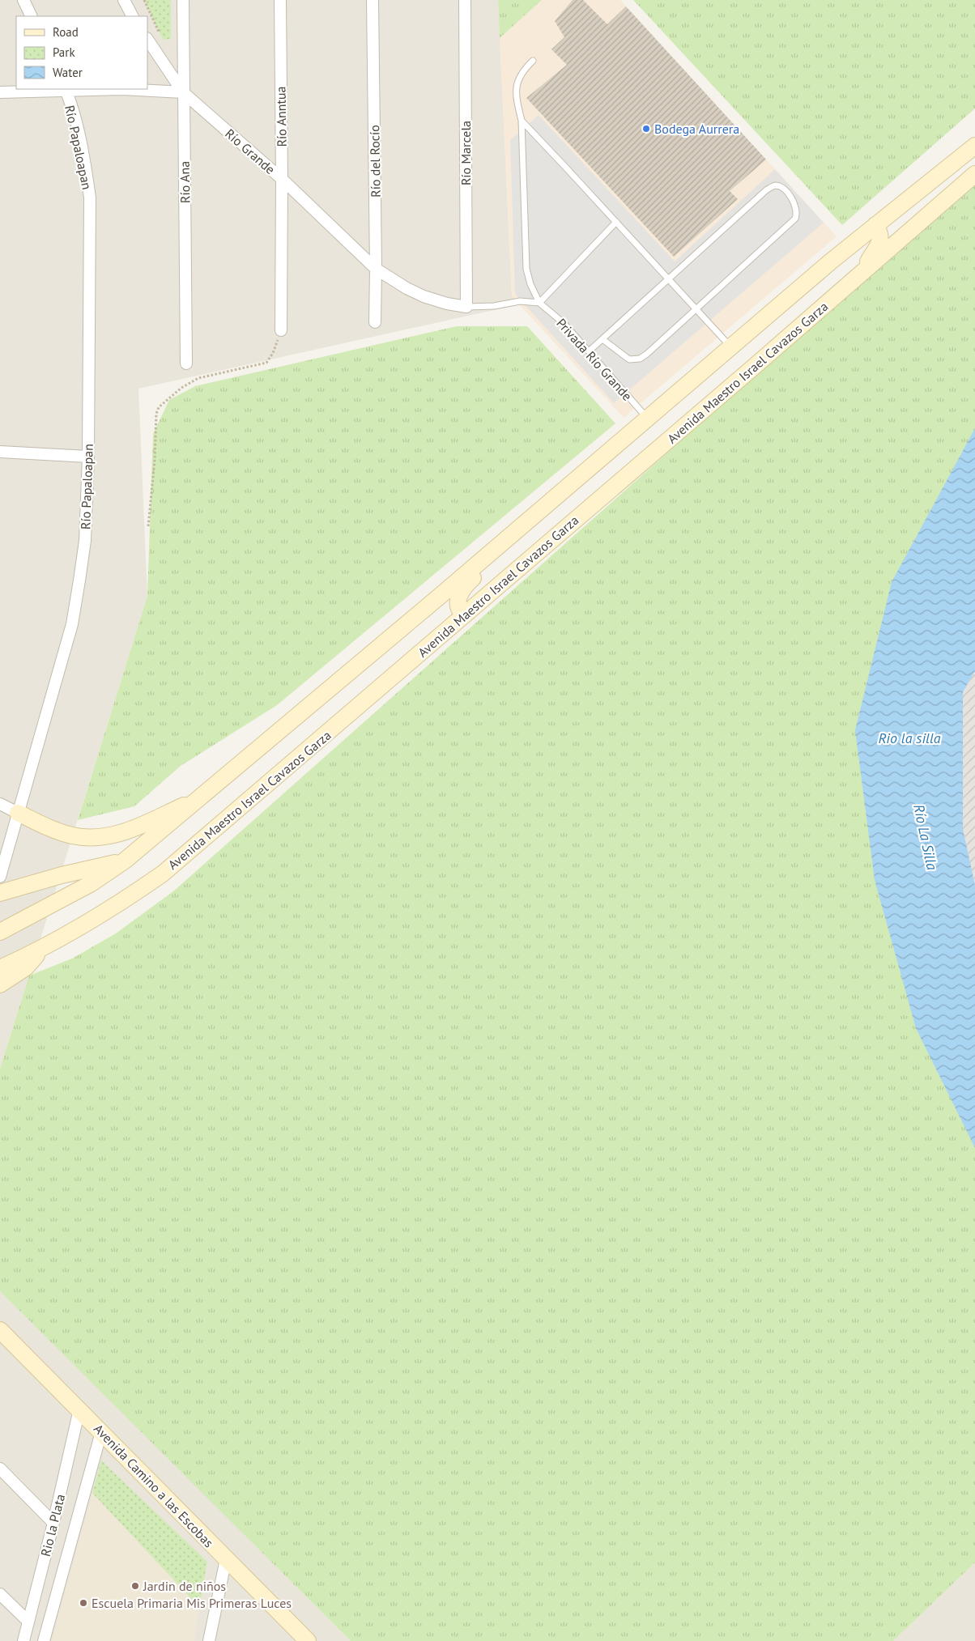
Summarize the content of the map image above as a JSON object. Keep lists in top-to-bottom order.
{
  "streets": {
    "main road": ["Avenida Maestro Israel Cavazos Garza", "Avenida Camino a las Escobas"],
    "street": [
      "Río Anntua",
      "Río Papaloapan",
      "Río Grande",
      "Río Marcela",
      "Río del Rocío",
      "Río Ana",
      "Rio la Plata"
    ],
    "lane": ["Privada Río Grande"]
  },
  "crossings": [
    ["Río Anntua", "Río Grande"],
    ["Río Grande", "Río Marcela"],
    ["Río Grande", "Río del Rocío"],
    ["Río Grande", "Río Ana"],
    ["Avenida Camino a las Escobas", "Rio la Plata"]
  ],
  "water": ["Rio la silla", "Río La Silla"],
  "places": ["Bodega Aurrera", "Jardin de niños", "Escuela Primaria Mis Primeras Luces"],
  "legend": ["Road", "Park", "Water"]
}
